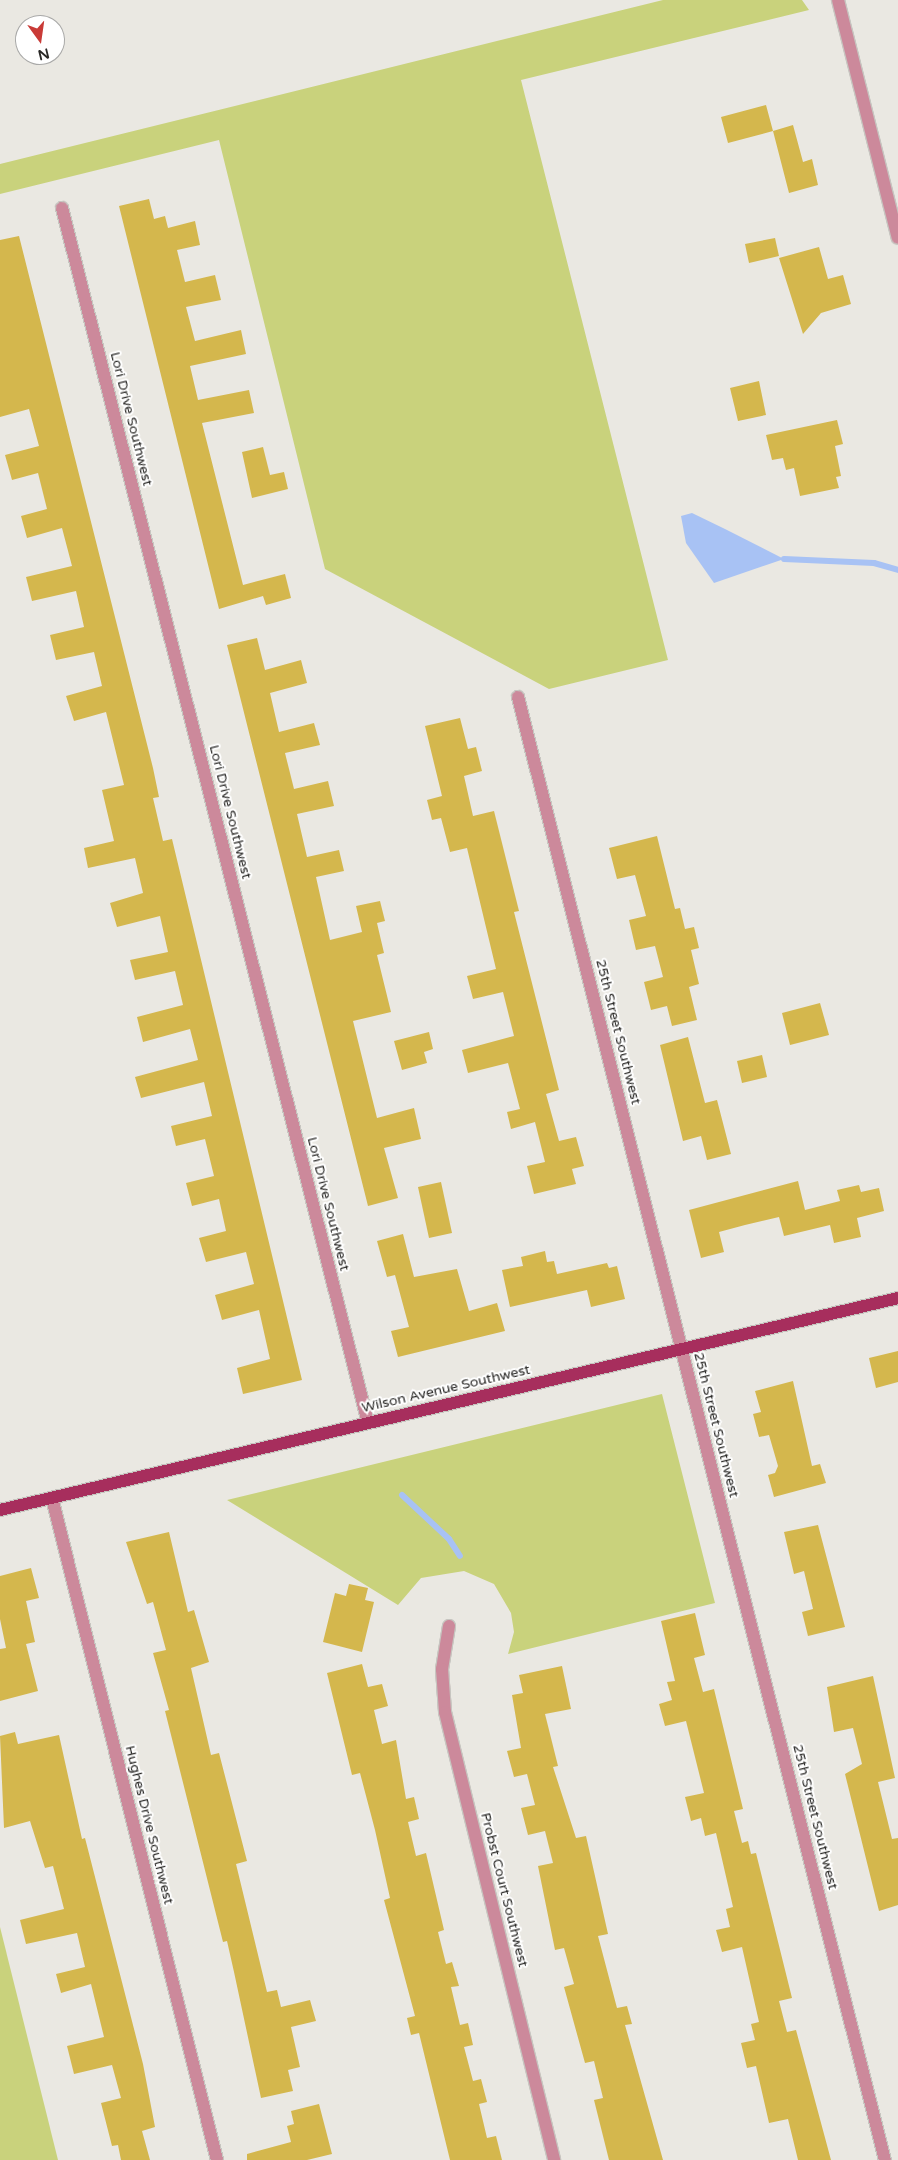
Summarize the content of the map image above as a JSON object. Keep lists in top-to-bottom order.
{
  "streets": {
    "main road": ["Wilson Avenue Southwest"],
    "street": [
      "Lori Drive Southwest",
      "25th Street Southwest",
      "Hughes Drive Southwest",
      "Probst Court Southwest"
    ]
  },
  "crossings": [
    ["Lori Drive Southwest", "Wilson Avenue Southwest"],
    ["25th Street Southwest", "Wilson Avenue Southwest"],
    ["Wilson Avenue Southwest", "Hughes Drive Southwest"]
  ],
  "north": "bottom"
}
